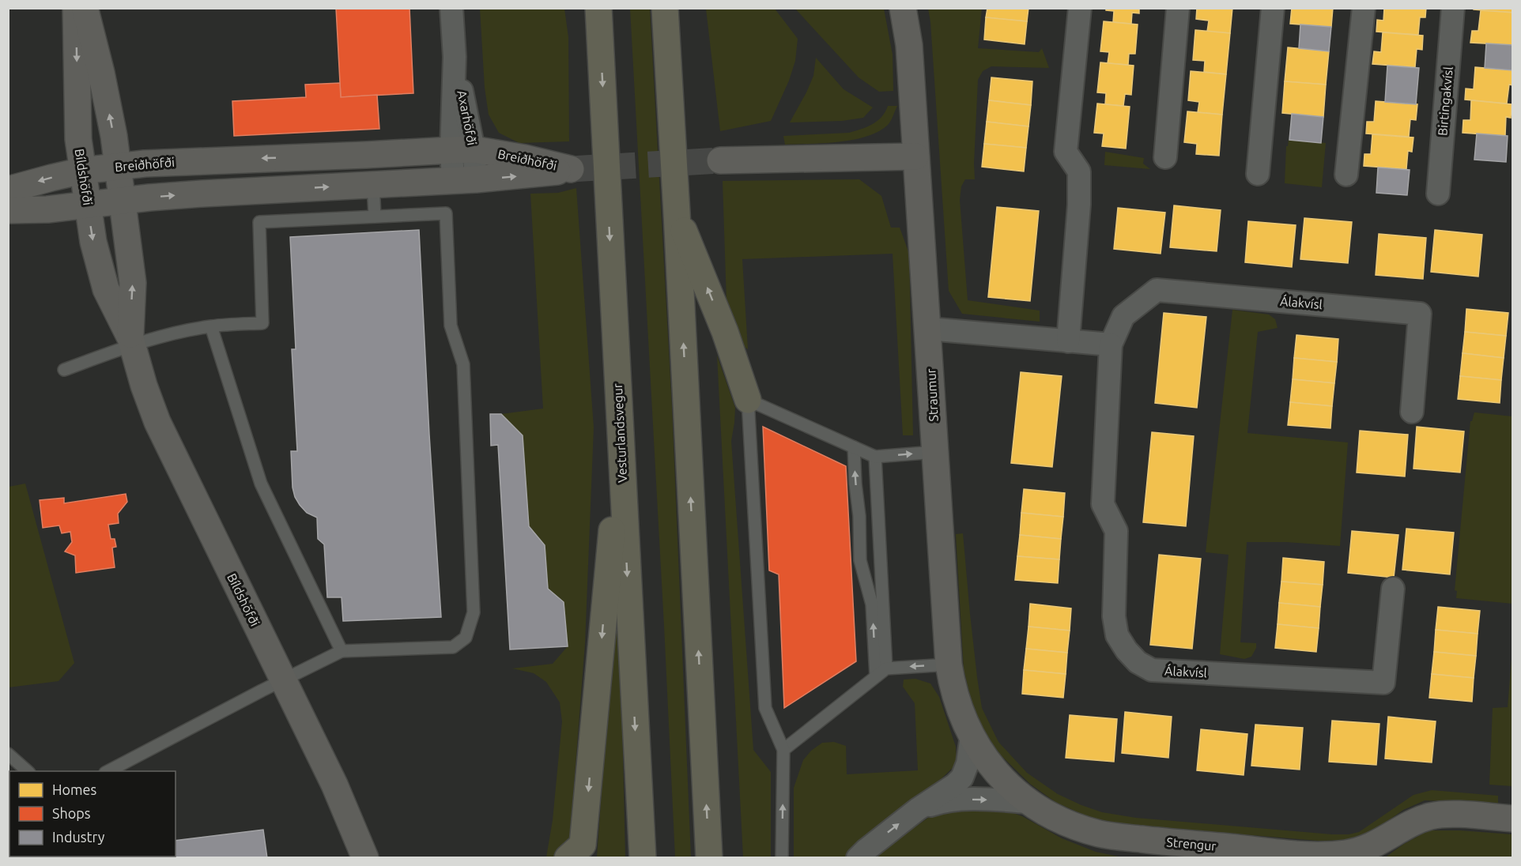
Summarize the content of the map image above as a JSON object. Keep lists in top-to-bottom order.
{
  "streets": {
    "highway": ["Vesturlandsvegur"],
    "street": [
      "Birtingakvísl",
      "Axarhöfði",
      "Breiðhöfði",
      "Bíldshöfði",
      "Álakvísl",
      "Straumur",
      "Strengur"
    ]
  },
  "crossings": [
    ["Axarhöfði", "Breiðhöfði"],
    ["Breiðhöfði", "Bíldshöfði"],
    ["Straumur", "Strengur"]
  ],
  "legend": ["Homes", "Shops", "Industry"]
}
